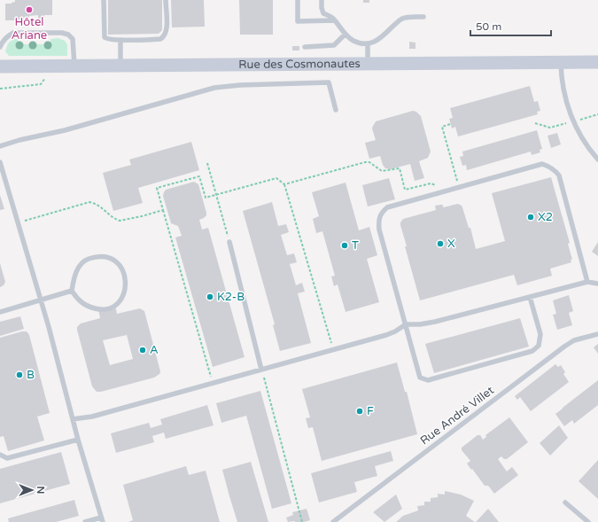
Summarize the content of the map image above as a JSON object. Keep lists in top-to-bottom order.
{
  "streets": {
    "main road": ["Rue des Cosmonautes"],
    "lane": ["Rue André Villet"]
  },
  "places": [
    "Hôtel Ariane",
    "X2",
    "X",
    "T",
    "K2-B",
    "A",
    "B",
    "F"
  ],
  "scale_bar": "50 m",
  "north": "right"
}
